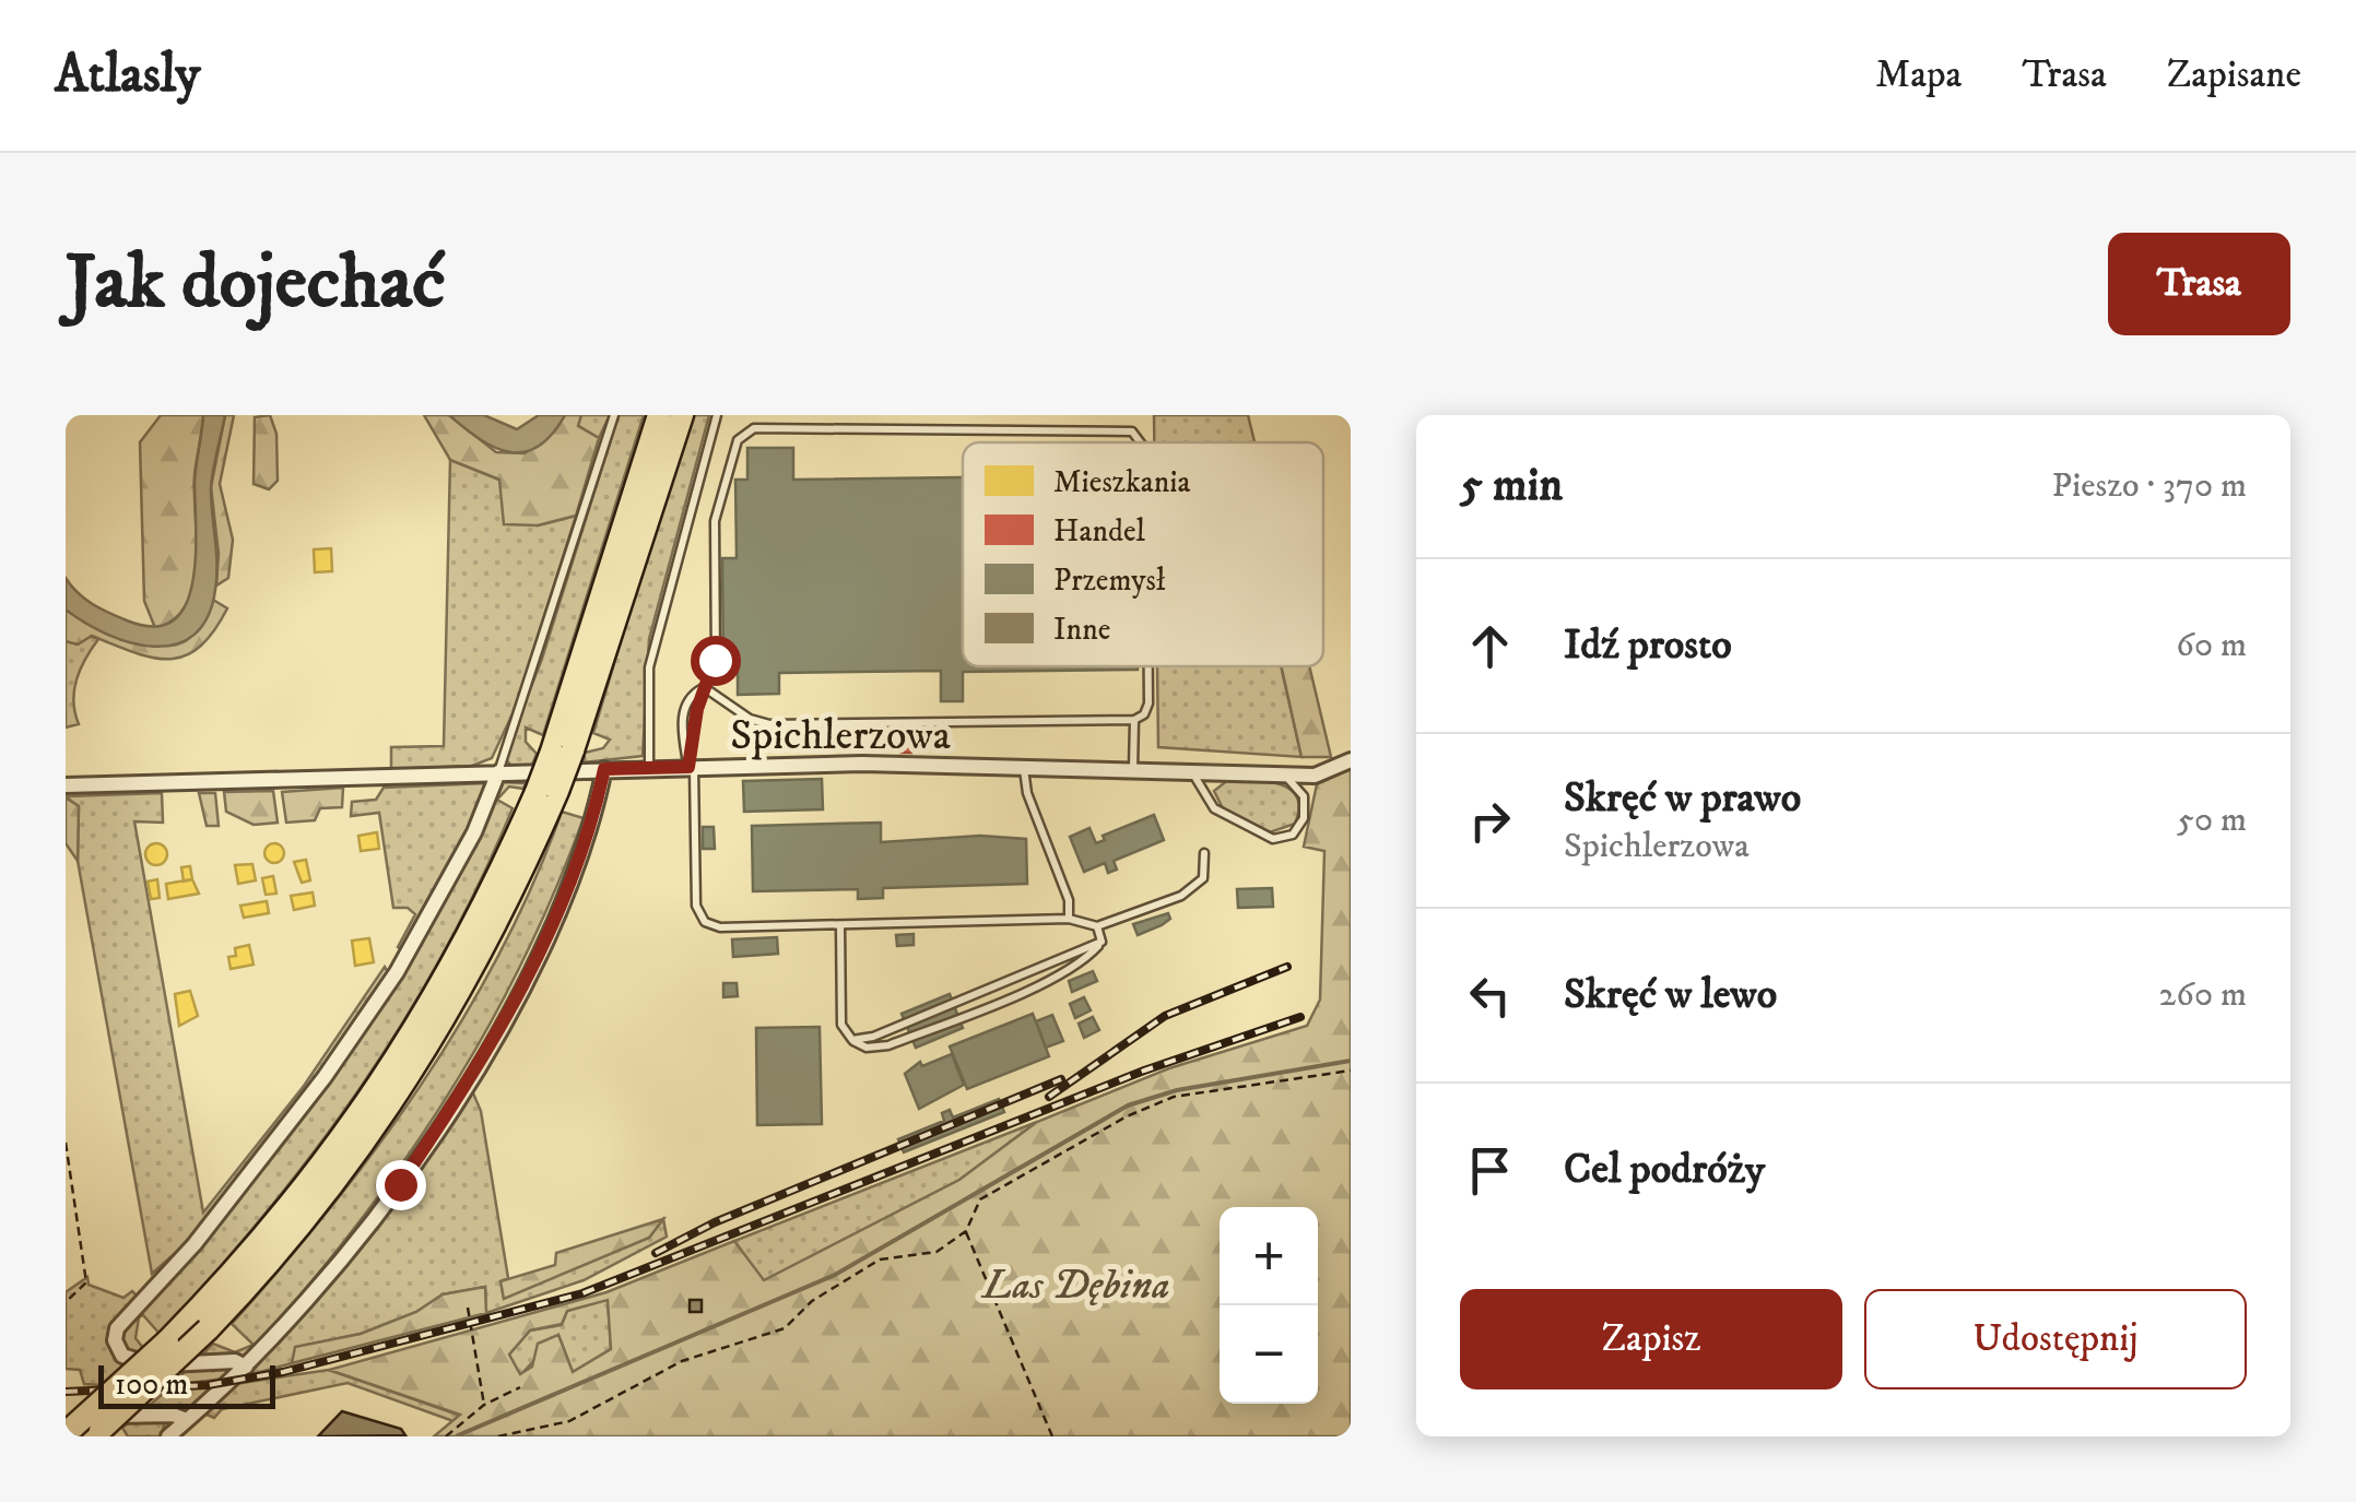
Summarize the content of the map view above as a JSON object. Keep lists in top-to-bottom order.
{
  "streets": {
    "street": ["Spichlerzowa"]
  },
  "parks": ["Las Dębina"],
  "legend": [
    "Mieszkania",
    "Handel",
    "Przemysł",
    "Inne"
  ],
  "scale_bar": "100 m",
  "page": {
    "header": "Atlasly",
    "nav": ["Mapa", "Trasa", "Zapisane"],
    "buttons": [
      "Trasa",
      ["Zapisz", "Udostępnij"]
    ],
    "title": "Jak dojechać",
    "heading": ["5 min", "Pieszo · 370 m"],
    "list": [
      ["Idź prosto", "60 m"],
      ["Skręć w prawo", "Spichlerzowa", "50 m"],
      ["Skręć w lewo", "260 m"],
      "Cel podróży"
    ],
    "map_buttons": ["+", "−"],
    "scale": "100 m"
  }
}
